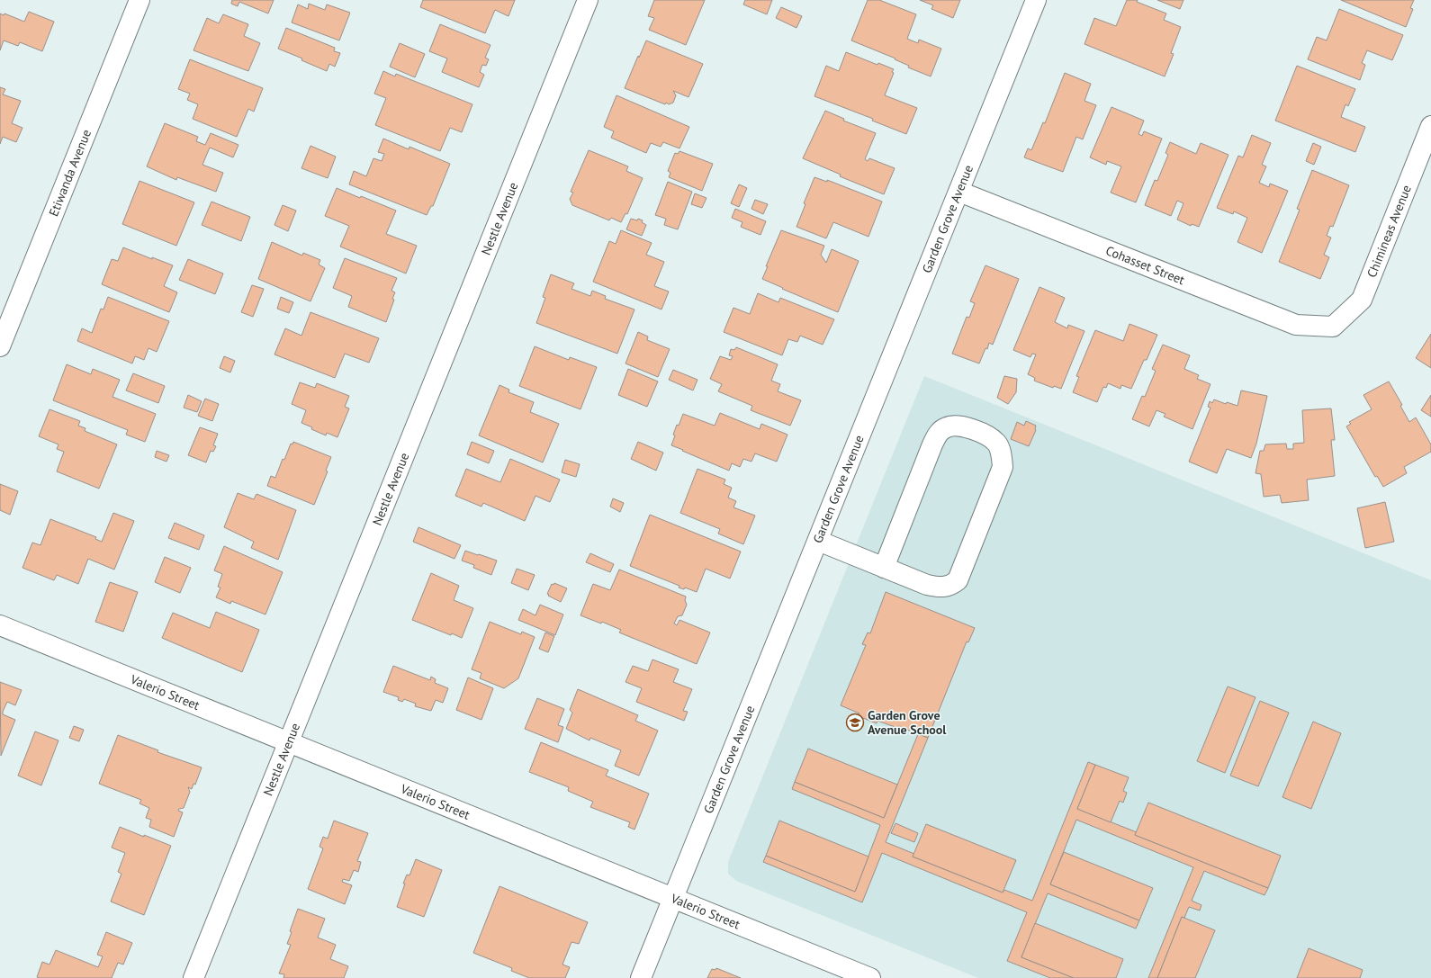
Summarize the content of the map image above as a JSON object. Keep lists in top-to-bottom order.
{
  "streets": {
    "street": [
      "Etiwanda Avenue",
      "Nestle Avenue",
      "Garden Grove Avenue",
      "Chimineas Avenue",
      "Cohasset Street",
      "Valerio Street"
    ]
  },
  "crossings": [
    ["Nestle Avenue", "Valerio Street"],
    ["Garden Grove Avenue", "Cohasset Street"],
    ["Garden Grove Avenue", "Valerio Street"],
    ["Chimineas Avenue", "Cohasset Street"]
  ],
  "places": {
    "school or university": ["Garden Grove Avenue School"]
  }
}
